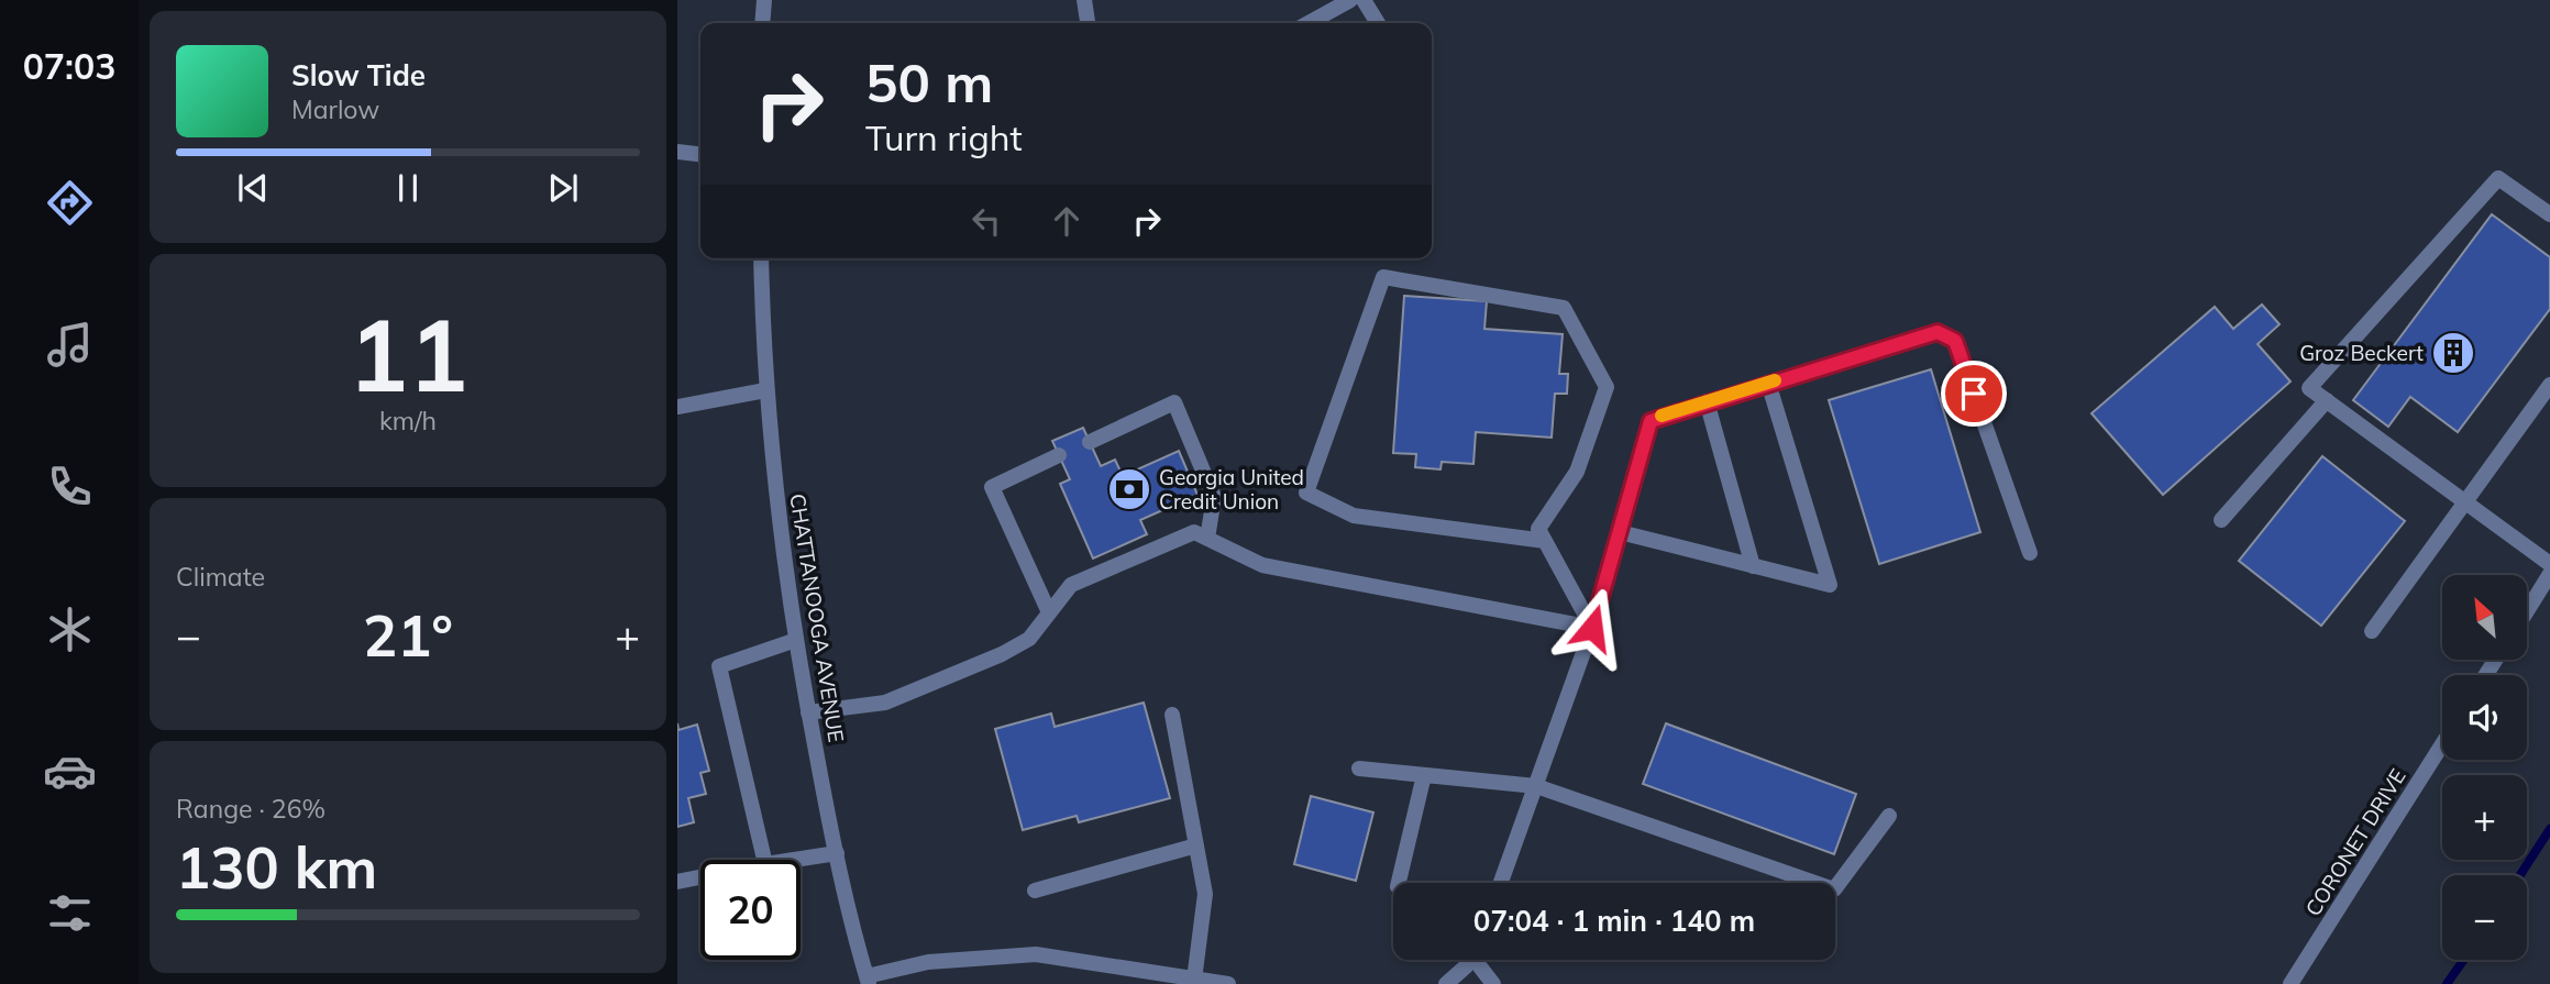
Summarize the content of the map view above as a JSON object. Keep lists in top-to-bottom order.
{
  "streets": {
    "street": ["CHATTANOOGA AVENUE", "CORONET DRIVE"]
  },
  "places": {
    "building": ["Groz Beckert"],
    "bank": ["Georgia United Credit Union"]
  },
  "north": "top left",
  "page": {
    "tabs": "07:03",
    "turn": ["50 m", "Turn right"],
    "song": ["Slow Tide", "Marlow"],
    "tile": [
      ["11", "km/h"],
      "Climate",
      ["Range · 26%", "130 km"]
    ],
    "map_buttons": ["+", "−"],
    "heat": ["−", "21°", "+"],
    "limit": "20",
    "trip": "07:04 · 1 min · 140 m"
  }
}
